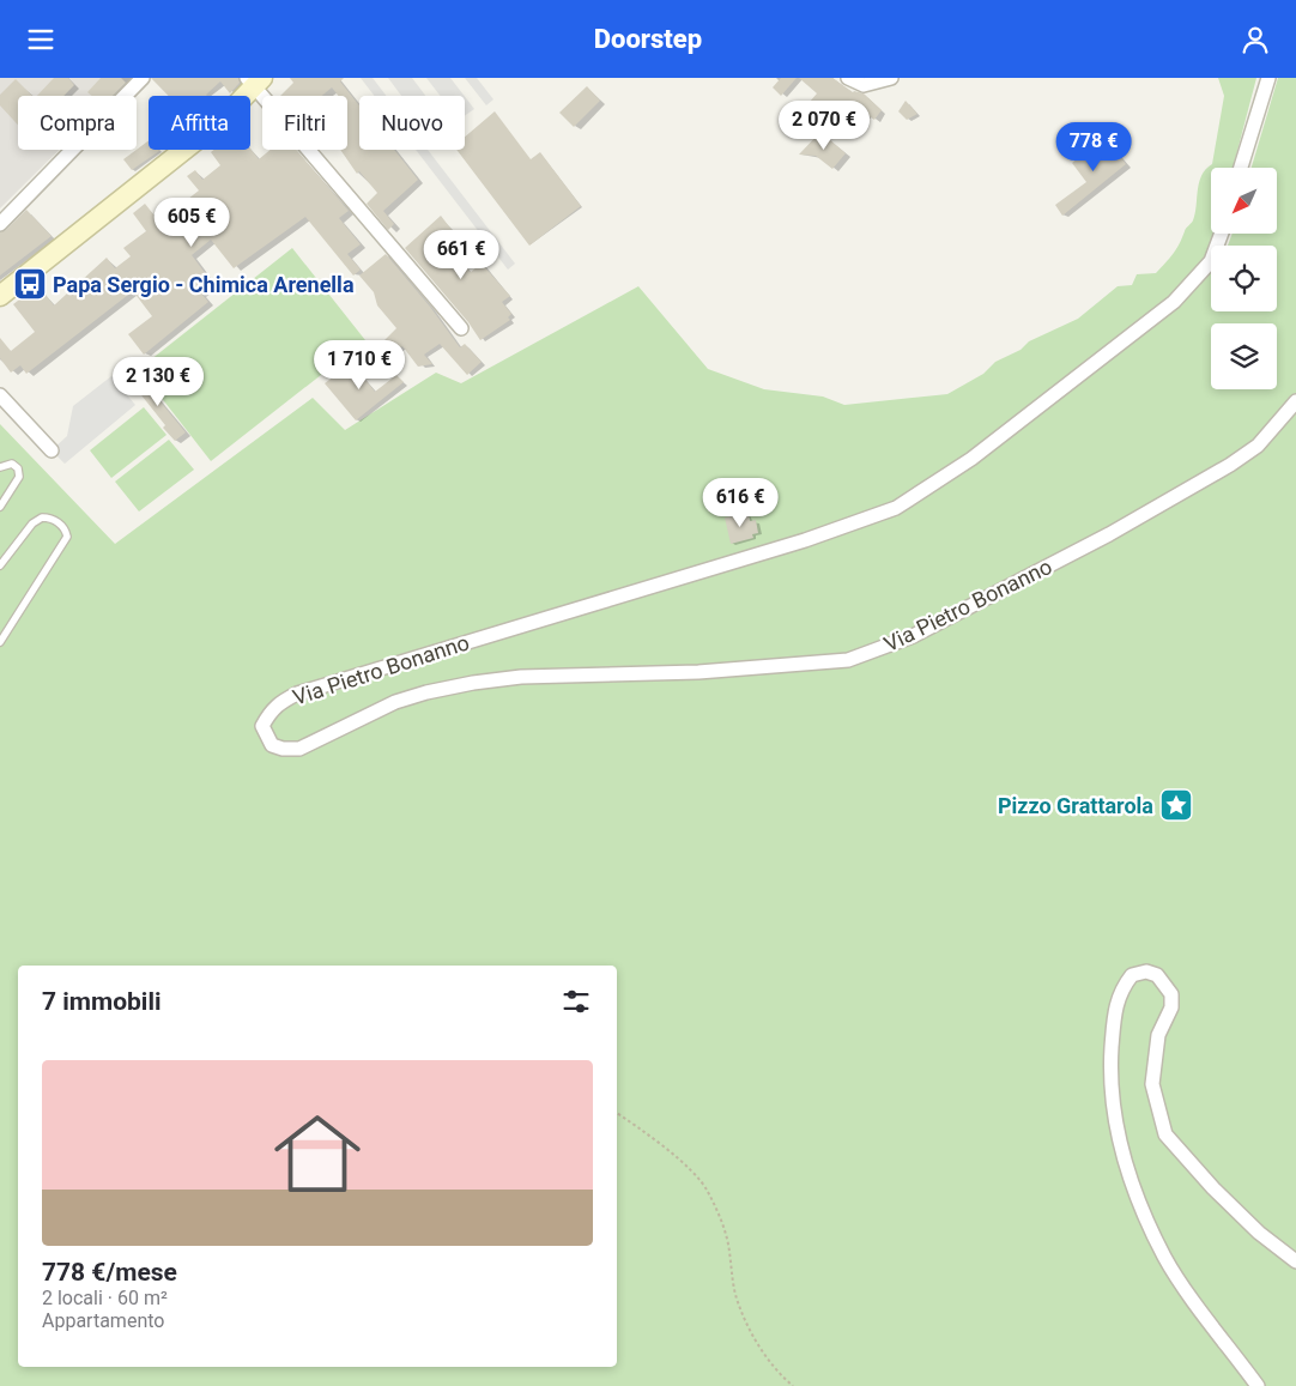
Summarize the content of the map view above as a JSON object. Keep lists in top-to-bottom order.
{
  "streets": {
    "street": ["Via Pietro Bonanno"]
  },
  "places": {
    "bus stop": ["Papa Sergio - Chimica Arenella"],
    "place": ["Pizzo Grattarola"]
  },
  "north": "bottom left",
  "page": {
    "header": "Doorstep",
    "chip": [
      "Compra",
      "Affitta",
      "Filtri",
      "Nuovo"
    ],
    "price": [
      "2 070 €",
      "778 €",
      "605 €",
      "661 €",
      "1 710 €",
      "2 130 €",
      "616 €"
    ],
    "heading": "7 immobili",
    "list": [
      {
        "name": "778 €/mese",
        "note": "2 locali · 60 m² · Appartamento"
      }
    ]
  }
}
